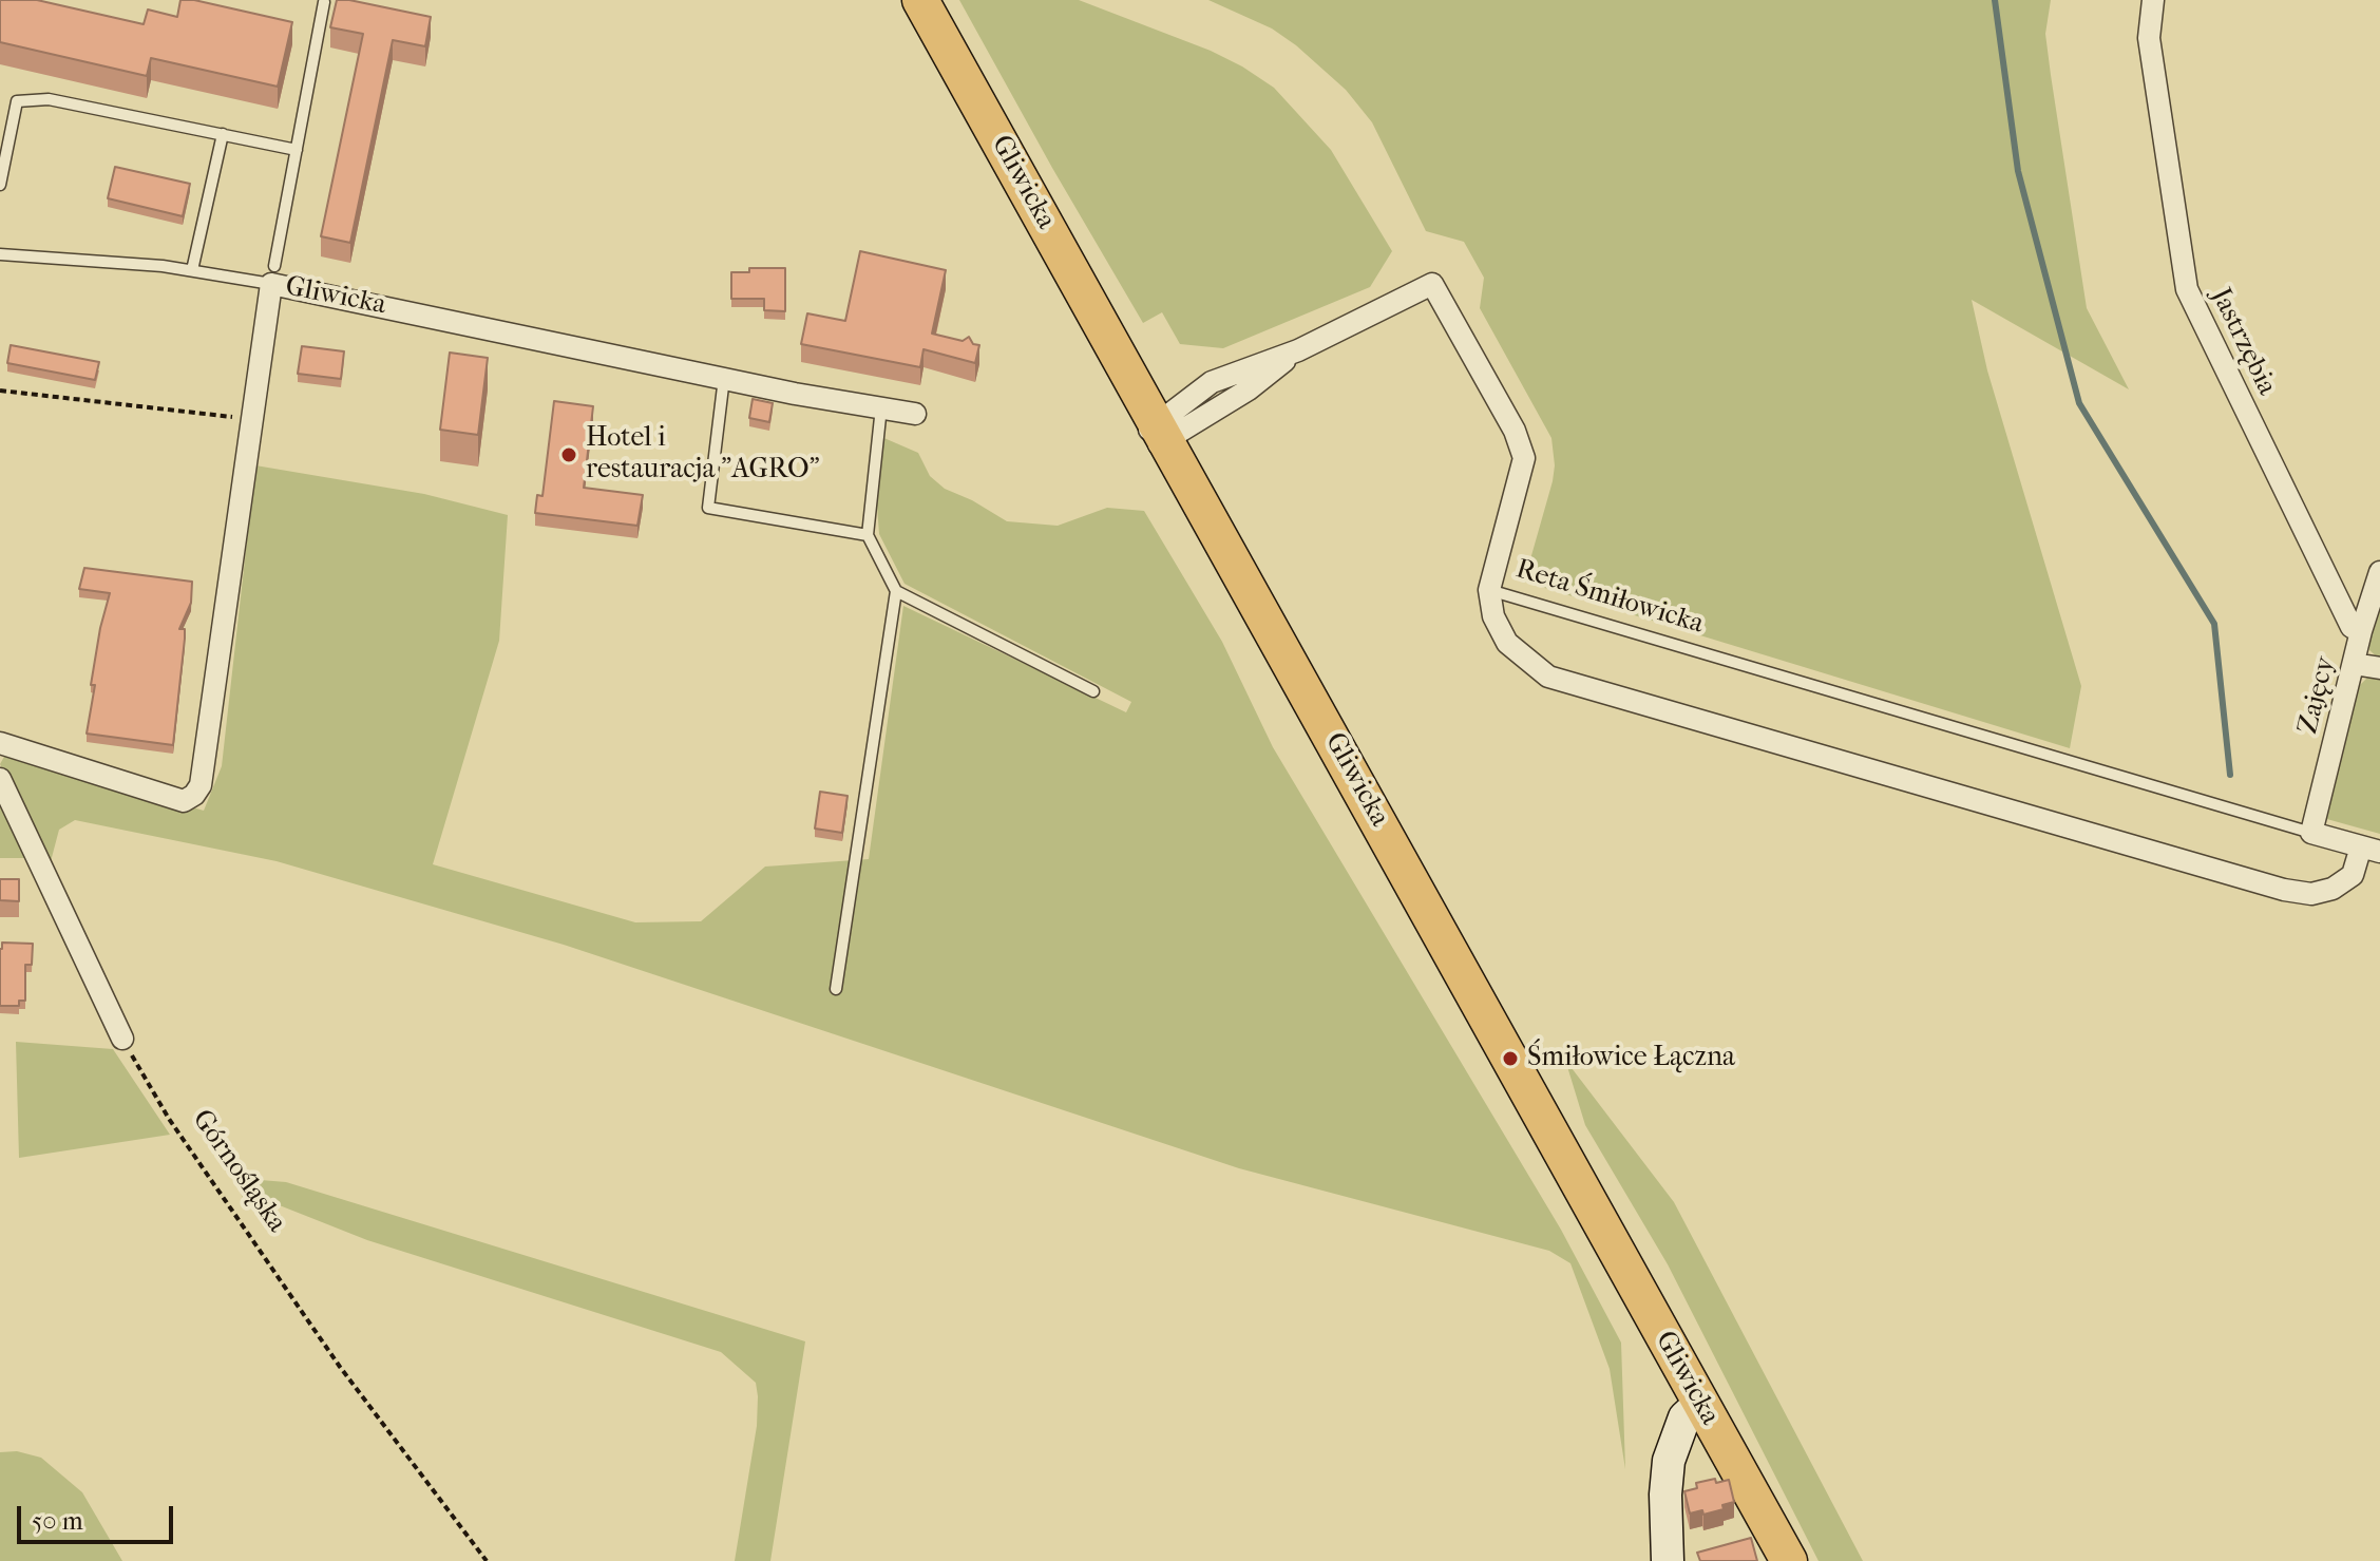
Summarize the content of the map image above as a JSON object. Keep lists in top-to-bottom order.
{
  "streets": {
    "main road": ["Gliwicka"],
    "street": ["Jastrzębia", "Reta Śmiłowicka", "Zajęcy"],
    "path": ["Górnośląska"]
  },
  "crossings": [
    ["Jastrzębia", "Zajęcy"],
    ["Reta Śmiłowicka", "Zajęcy"]
  ],
  "places": ["Hotel i restauracja \"AGRO\"", "Śmiłowice Łączna"],
  "scale_bar": "50 m"
}
